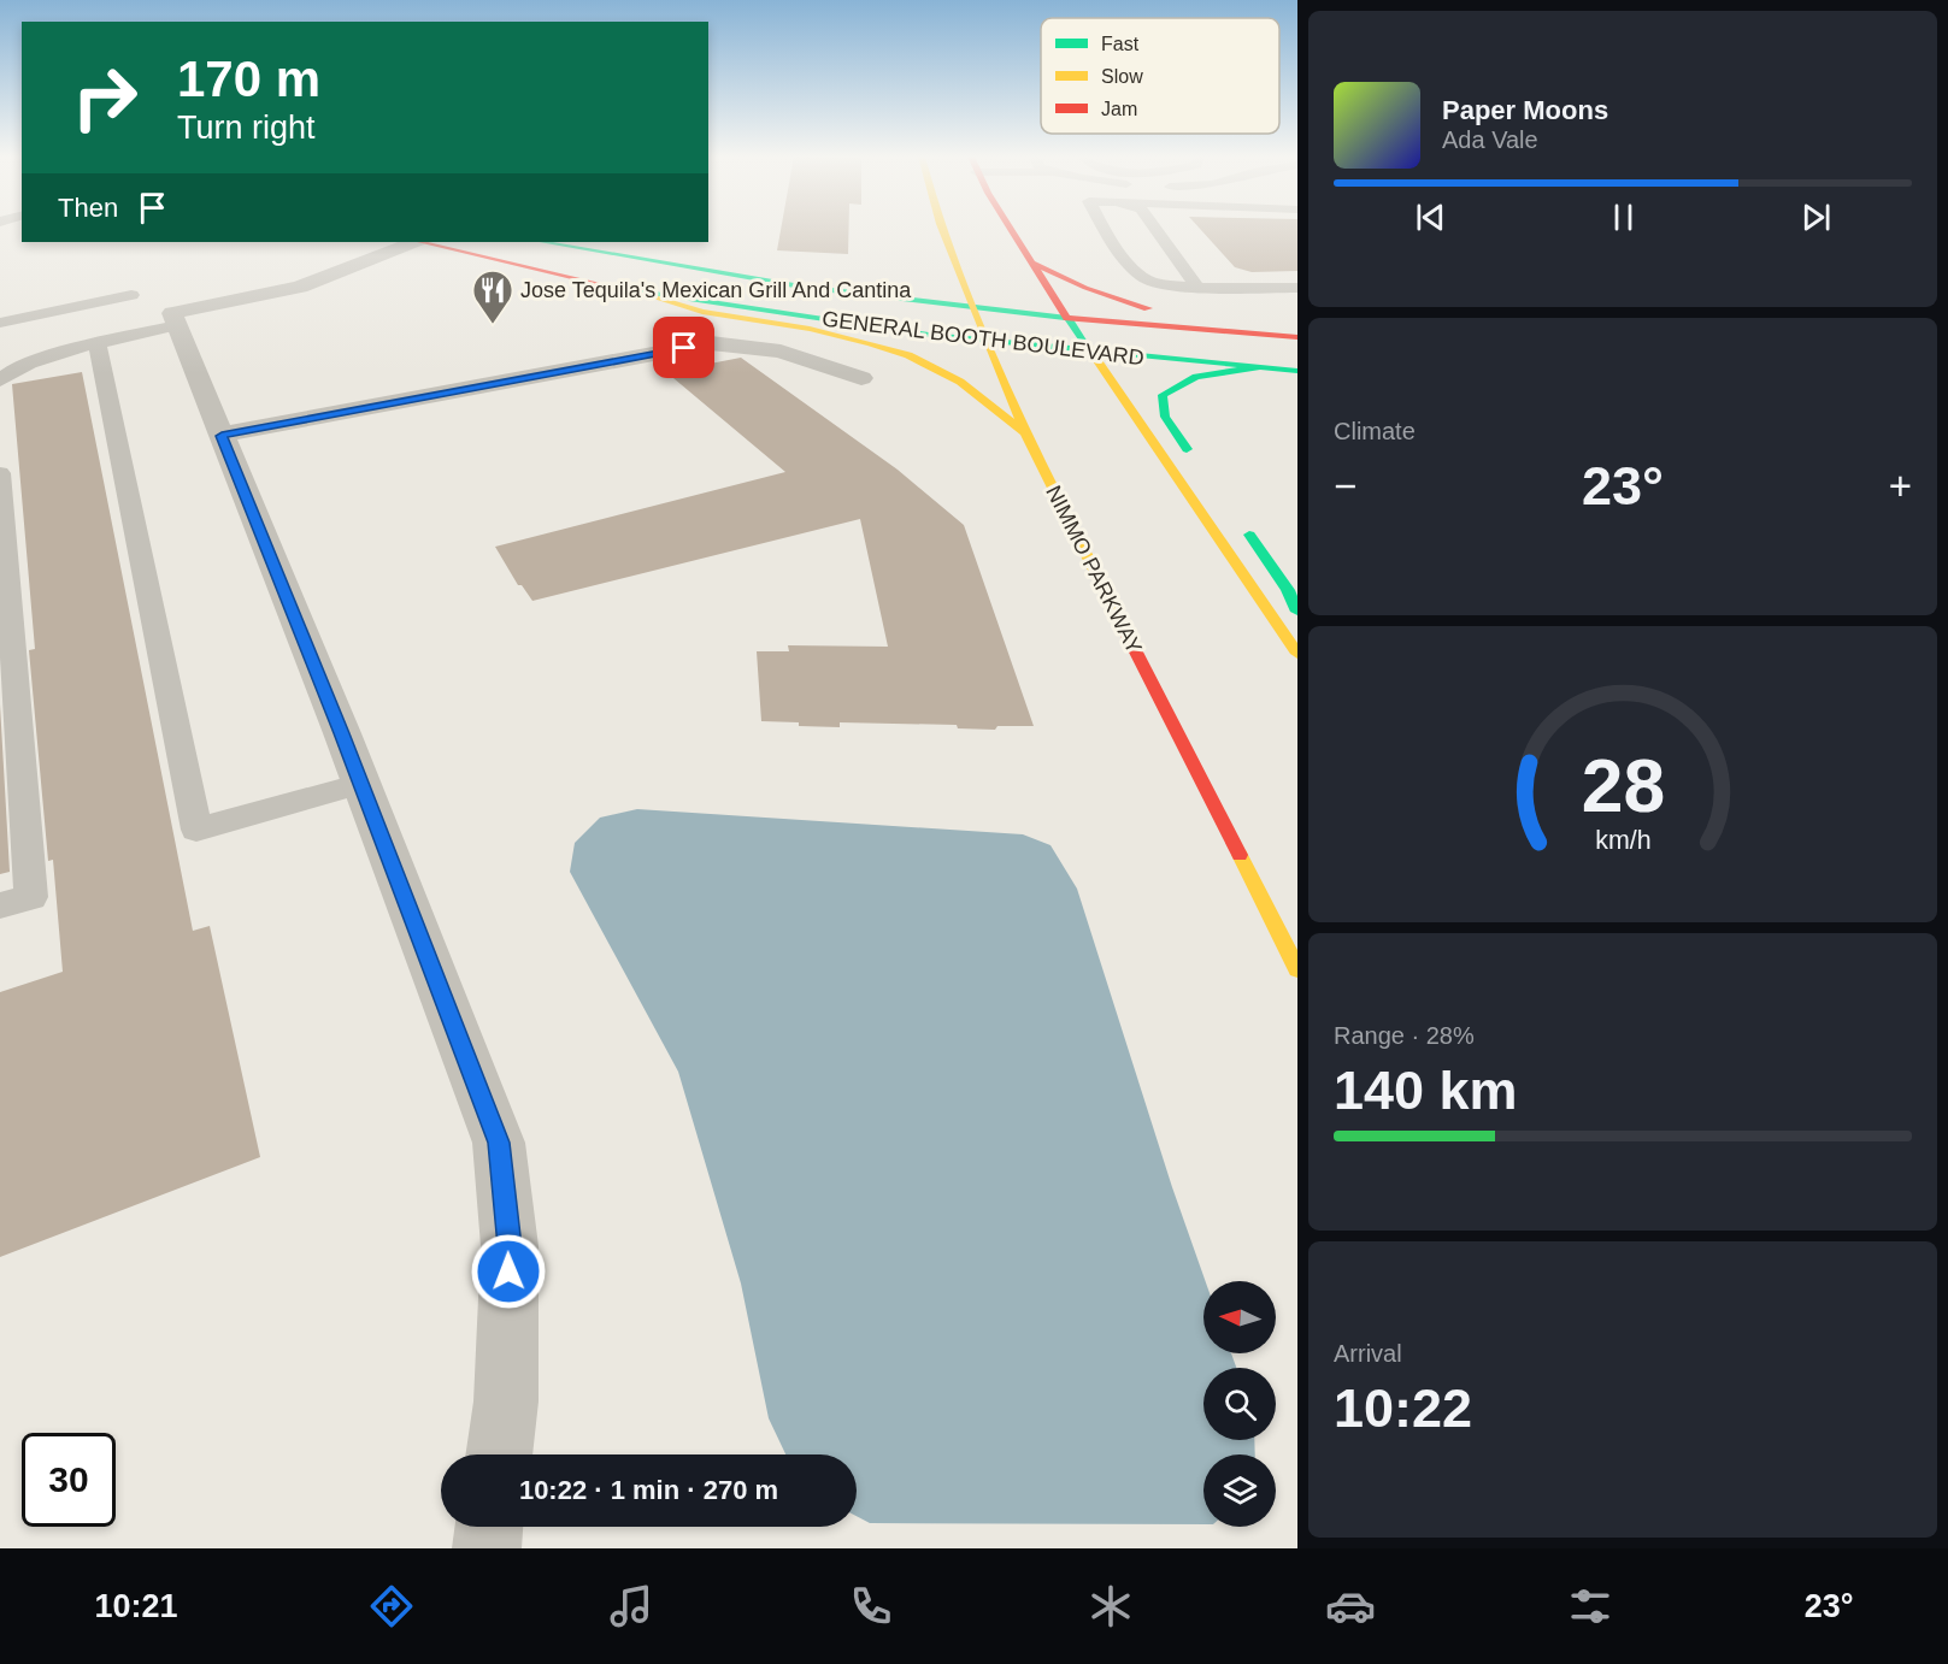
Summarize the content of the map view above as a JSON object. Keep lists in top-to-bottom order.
{
  "streets": {
    "main road": ["GENERAL BOOTH BOULEVARD", "NIMMO PARKWAY"]
  },
  "crossings": [
    ["GENERAL BOOTH BOULEVARD", "NIMMO PARKWAY"]
  ],
  "places": {
    "restaurant": ["Jose Tequila's Mexican Grill And Cantina"]
  },
  "legend": ["Fast", "Slow", "Jam"],
  "north": "left",
  "page": {
    "turn": ["170 m", "Turn right"],
    "song": ["Paper Moons", "Ada Vale"],
    "then": "Then",
    "tile": [
      "Climate",
      ["Range · 28%", "140 km"],
      ["Arrival", "10:22"]
    ],
    "heat": ["−", "23°", "+"],
    "limit": "30",
    "trip": "10:22 · 1 min · 270 m",
    "tabs": ["10:21", "23°"],
    "gauge": ["28", "km/h"]
  }
}
